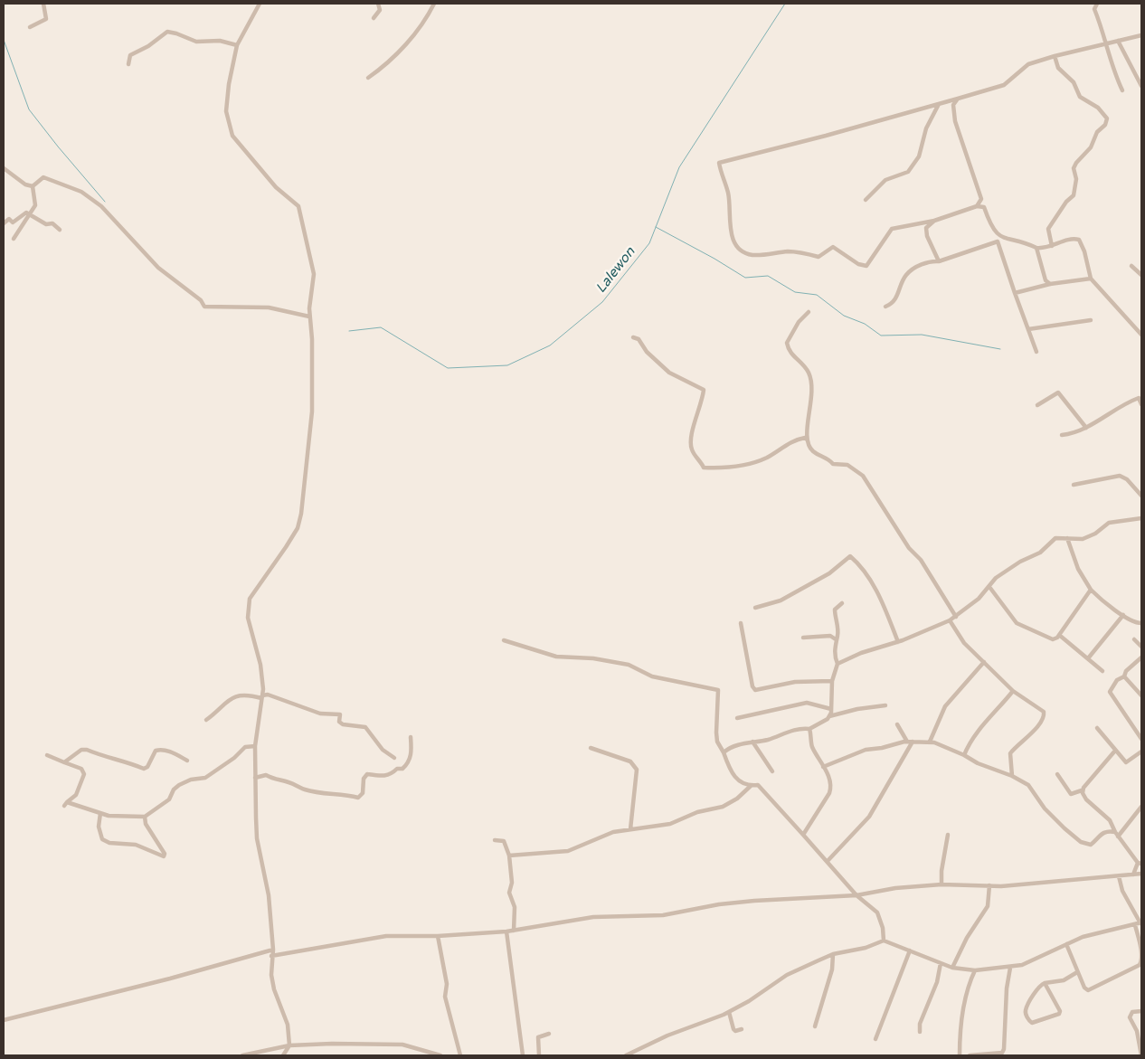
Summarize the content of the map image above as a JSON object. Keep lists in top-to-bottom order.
{
  "water": ["Lalewon"]
}
